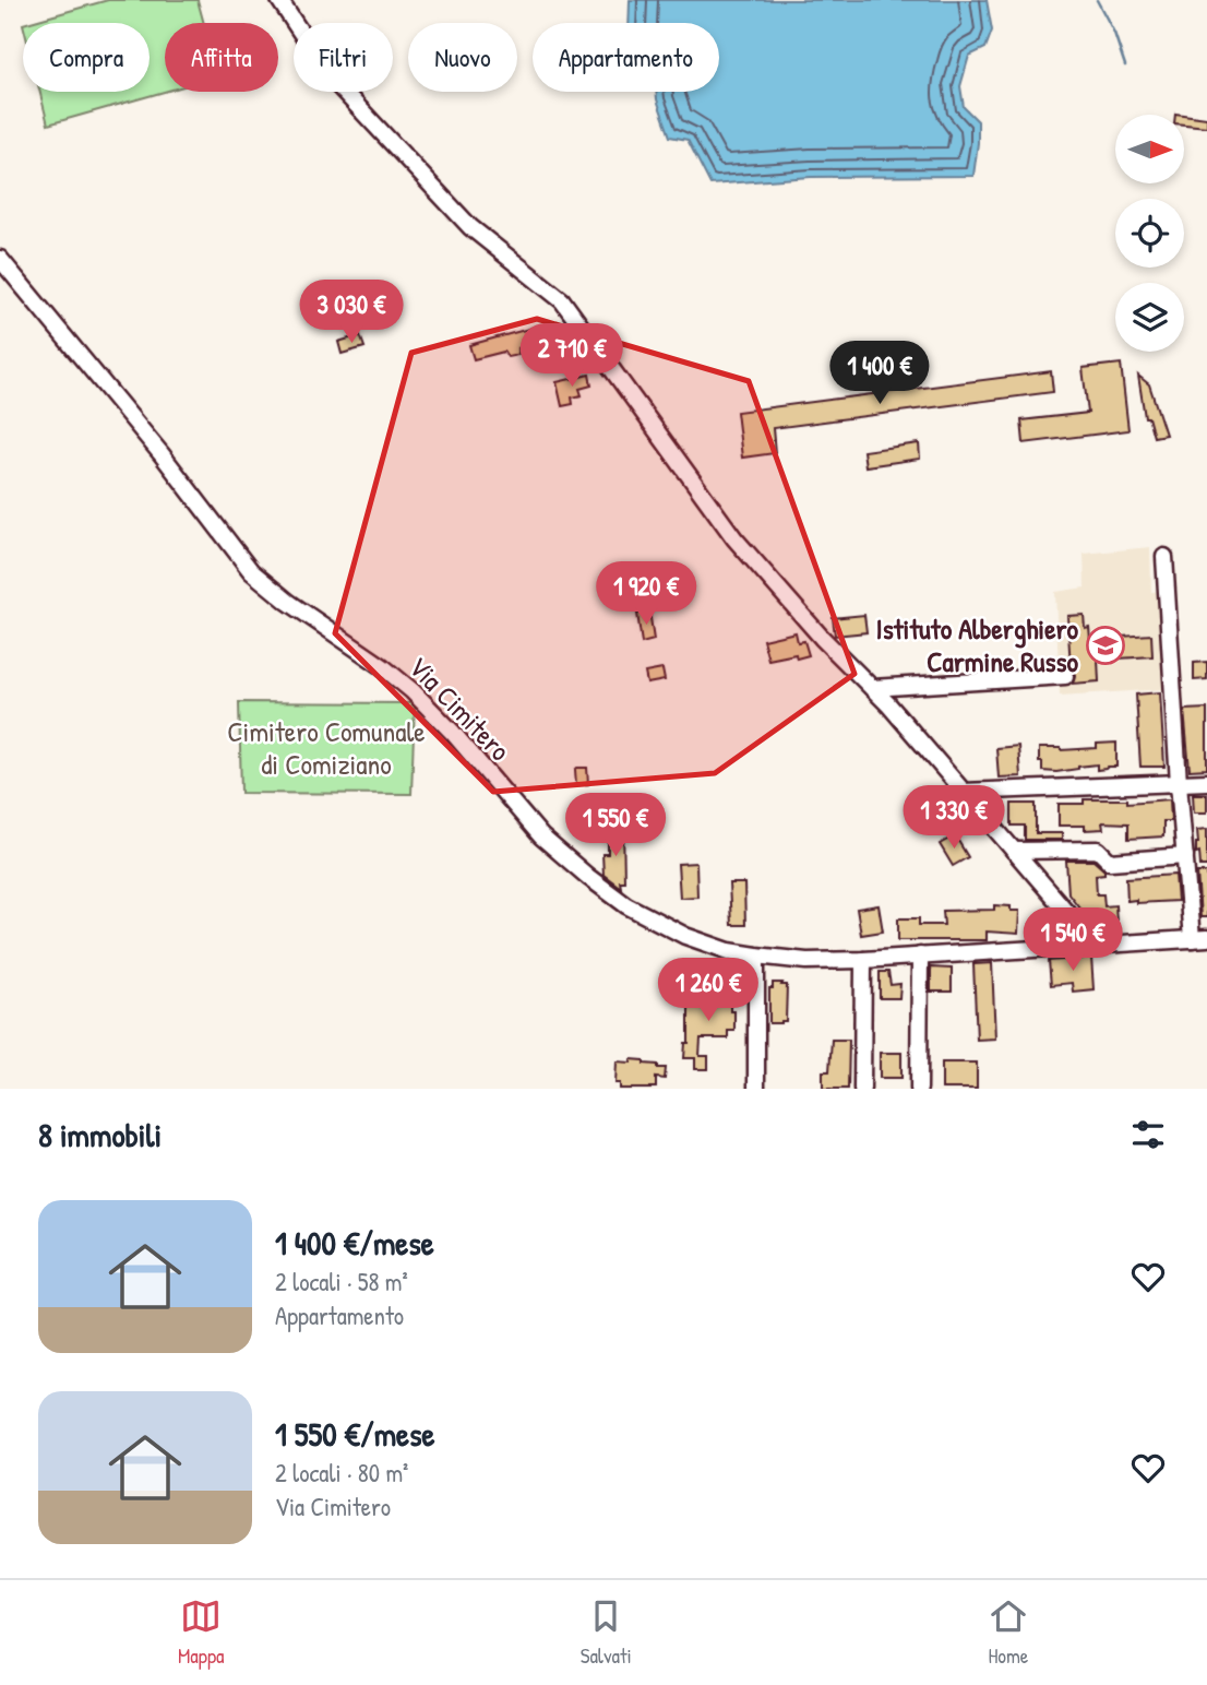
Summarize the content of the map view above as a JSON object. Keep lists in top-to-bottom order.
{
  "streets": {
    "street": ["Via Cimitero"]
  },
  "parks": ["Cimitero Comunale di Comiziano"],
  "places": {
    "school or university": ["Istituto Alberghiero Carmine Russo"]
  },
  "north": "right",
  "page": {
    "chip": [
      "Compra",
      "Affitta",
      "Filtri",
      "Nuovo",
      "Appartamento"
    ],
    "price": [
      "3 030 €",
      "2 710 €",
      "1 400 €",
      "1 920 €",
      "1 330 €",
      "1 550 €",
      "1 540 €",
      "1 260 €"
    ],
    "heading": "8 immobili",
    "list": [
      {
        "name": "1 400 €/mese",
        "note": "2 locali · 58 m² · Appartamento"
      },
      {
        "name": "1 550 €/mese",
        "note": "2 locali · 80 m² · Via Cimitero"
      }
    ],
    "tabs": ["Mappa", "Salvati", "Home"]
  }
}
